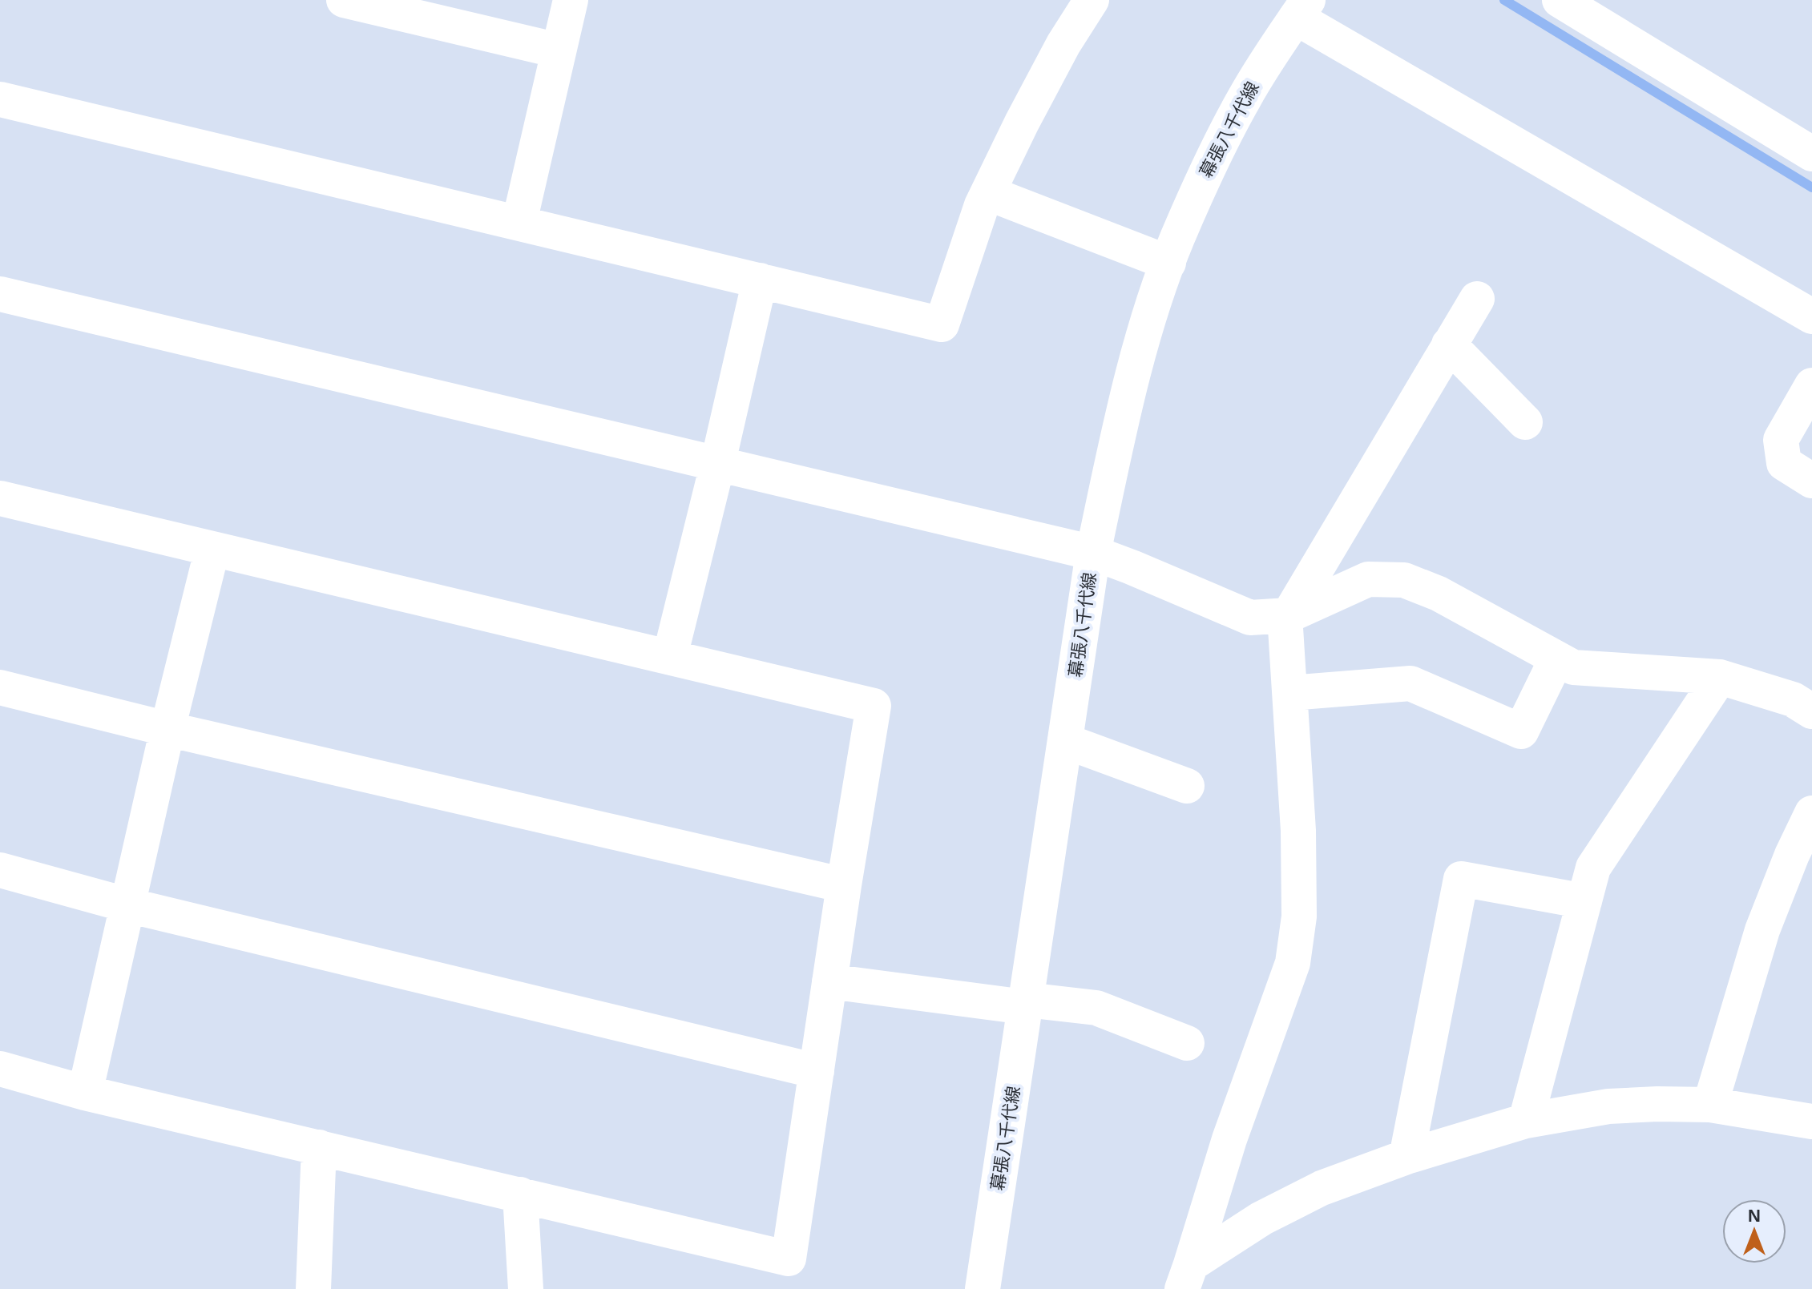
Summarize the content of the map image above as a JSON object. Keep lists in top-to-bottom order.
{
  "streets": {
    "street": ["幕張八千代線"]
  },
  "north": "top"
}
